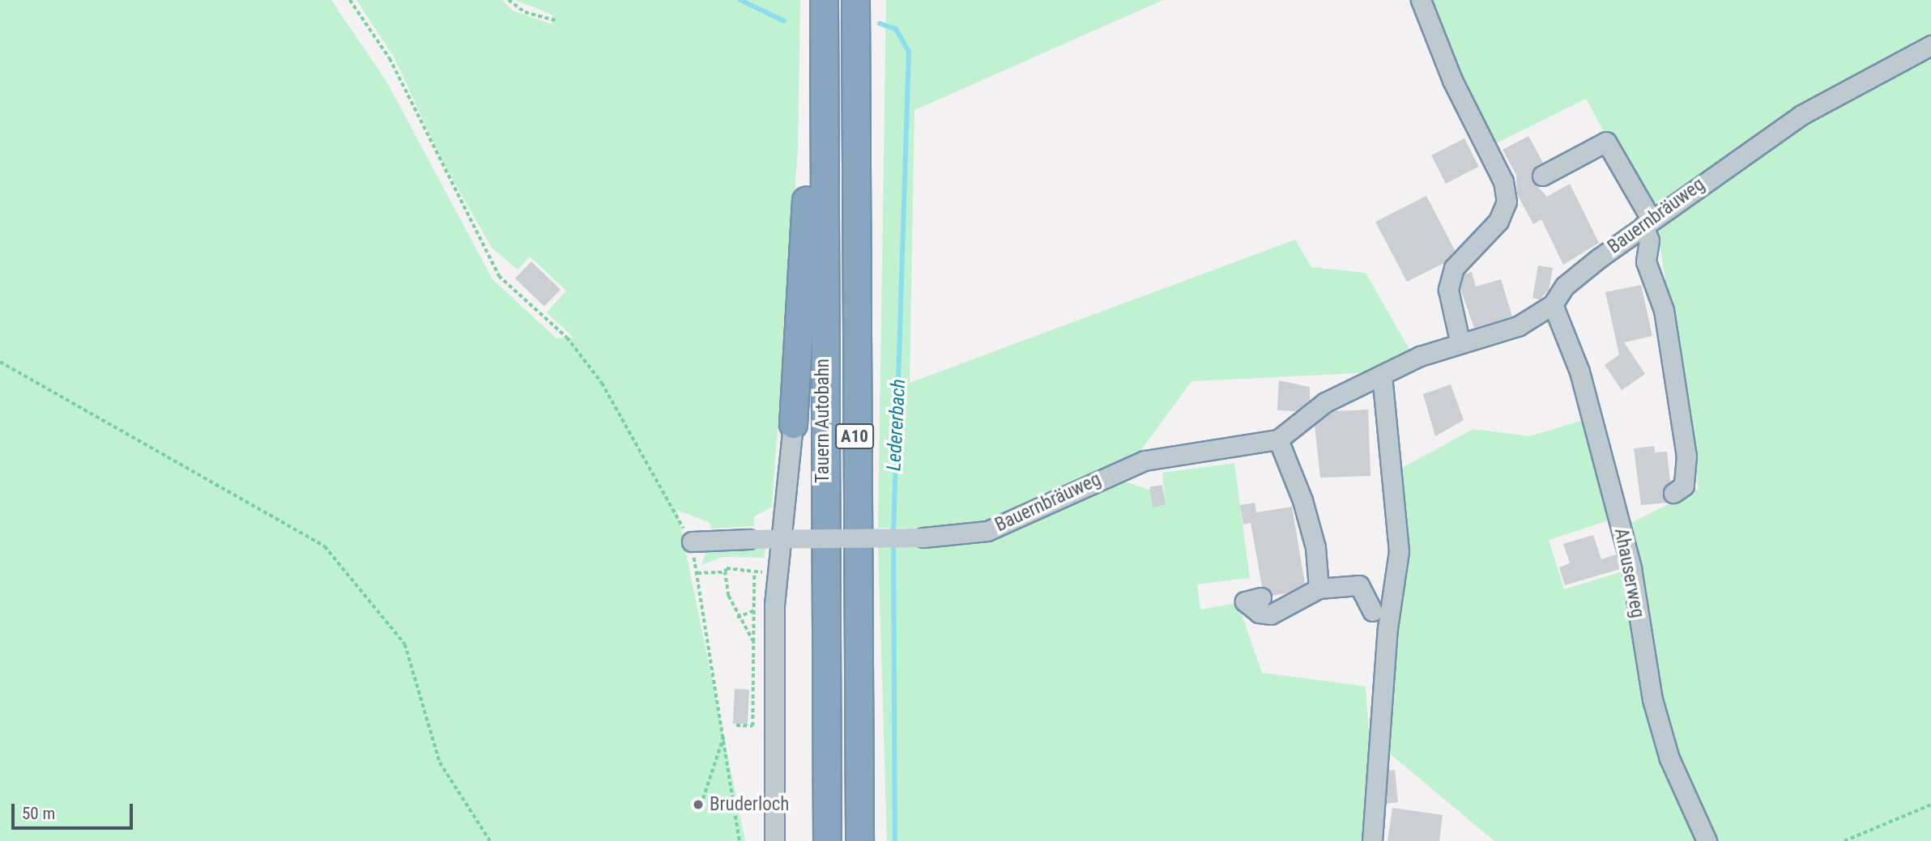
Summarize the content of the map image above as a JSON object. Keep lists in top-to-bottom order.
{
  "streets": {
    "highway": ["Tauern Autobahn", "A10"],
    "street": ["Bauernbräuweg", "Ahauserweg"]
  },
  "crossings": [
    ["Bauernbräuweg", "Ahauserweg"]
  ],
  "water": ["Ledererbach"],
  "places": ["Bruderloch"],
  "scale_bar": "50 m"
}
